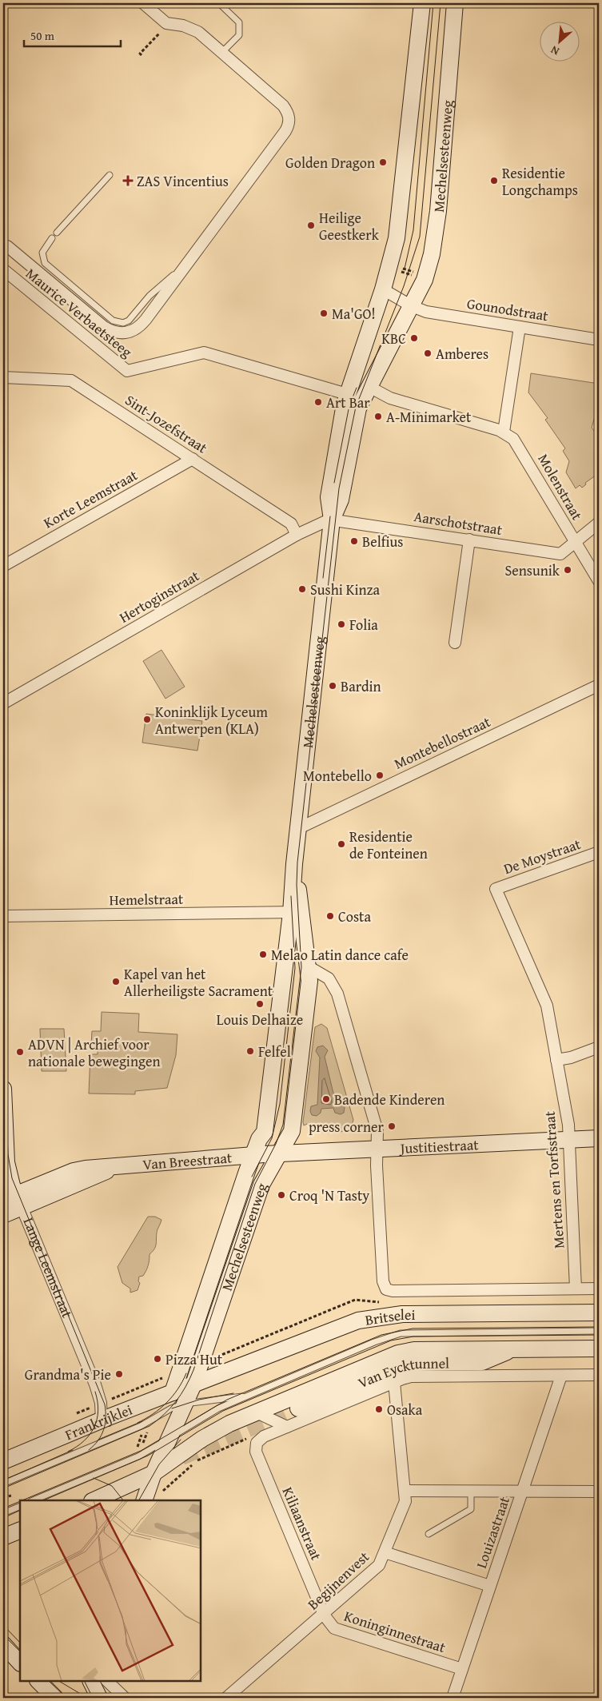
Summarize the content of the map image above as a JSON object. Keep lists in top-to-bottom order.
{
  "streets": {
    "main road": [
      "Mechelsesteenweg",
      "Justitiestraat",
      "Van Breestraat",
      "Lange Leemstraat",
      "Britselei",
      "Van Eycktunnel",
      "Frankrijklei"
    ],
    "street": [
      "Gounodstraat",
      "Maurice Verbaetsteeg",
      "Sint-Jozefstraat",
      "Molenstraat",
      "Korte Leemstraat",
      "Aarschotstraat",
      "Hertoginstraat",
      "Montebellostraat",
      "De Moystraat",
      "Hemelstraat",
      "Mertens en Torfsstraat",
      "Kiliaanstraat",
      "Louizastraat",
      "Begijnenvest",
      "Koninginnestraat"
    ]
  },
  "crossings": [
    ["Mechelsesteenweg", "Gounodstraat"],
    ["Mechelsesteenweg", "Maurice Verbaetsteeg"],
    ["Mechelsesteenweg", "Molenstraat"],
    ["Mechelsesteenweg", "Aarschotstraat"],
    ["Mechelsesteenweg", "Hertoginstraat"],
    ["Mechelsesteenweg", "Montebellostraat"],
    ["Mechelsesteenweg", "Hemelstraat"],
    ["Mechelsesteenweg", "Justitiestraat"],
    ["Mechelsesteenweg", "Van Breestraat"],
    ["Mechelsesteenweg", "Britselei"],
    ["Mechelsesteenweg", "Frankrijklei"],
    ["Sint-Jozefstraat", "Korte Leemstraat"],
    ["Sint-Jozefstraat", "Hertoginstraat"],
    ["Molenstraat", "Aarschotstraat"],
    ["Aarschotstraat", "Hertoginstraat"],
    ["De Moystraat", "Mertens en Torfsstraat"],
    ["Justitiestraat", "Van Breestraat"],
    ["Justitiestraat", "Mertens en Torfsstraat"],
    ["Justitiestraat", "Britselei"],
    ["Van Breestraat", "Lange Leemstraat"],
    ["Mertens en Torfsstraat", "Britselei"],
    ["Lange Leemstraat", "Frankrijklei"],
    ["Britselei", "Frankrijklei"],
    ["Kiliaanstraat", "Begijnenvest"],
    ["Kiliaanstraat", "Koninginnestraat"],
    ["Louizastraat", "Koninginnestraat"],
    ["Begijnenvest", "Koninginnestraat"]
  ],
  "places": {
    "other": [
      "Golden Dragon",
      "Residentie Longchamps",
      "Heilige Geestkerk",
      "Ma'GO!",
      "KBC",
      "Amberes",
      "Art Bar",
      "A-Minimarket",
      "Belfius",
      "Sensunik",
      "Sushi Kinza",
      "Folia",
      "Bardin",
      "Koninklijk Lyceum Antwerpen (KLA)",
      "Montebello",
      "Residentie de Fonteinen",
      "Costa",
      "Melao Latin dance cafe",
      "Kapel van het Allerheiligste Sacrament",
      "Louis Delhaize",
      "Felfel",
      "ADVN | Archief voor nationale bewegingen",
      "Badende Kinderen",
      "press corner",
      "Croq 'N Tasty",
      "Pizza Hut",
      "Grandma's Pie",
      "Osaka"
    ],
    "health": ["ZAS Vincentius"]
  },
  "scale_bar": "50 m",
  "north": "bottom left"
}
